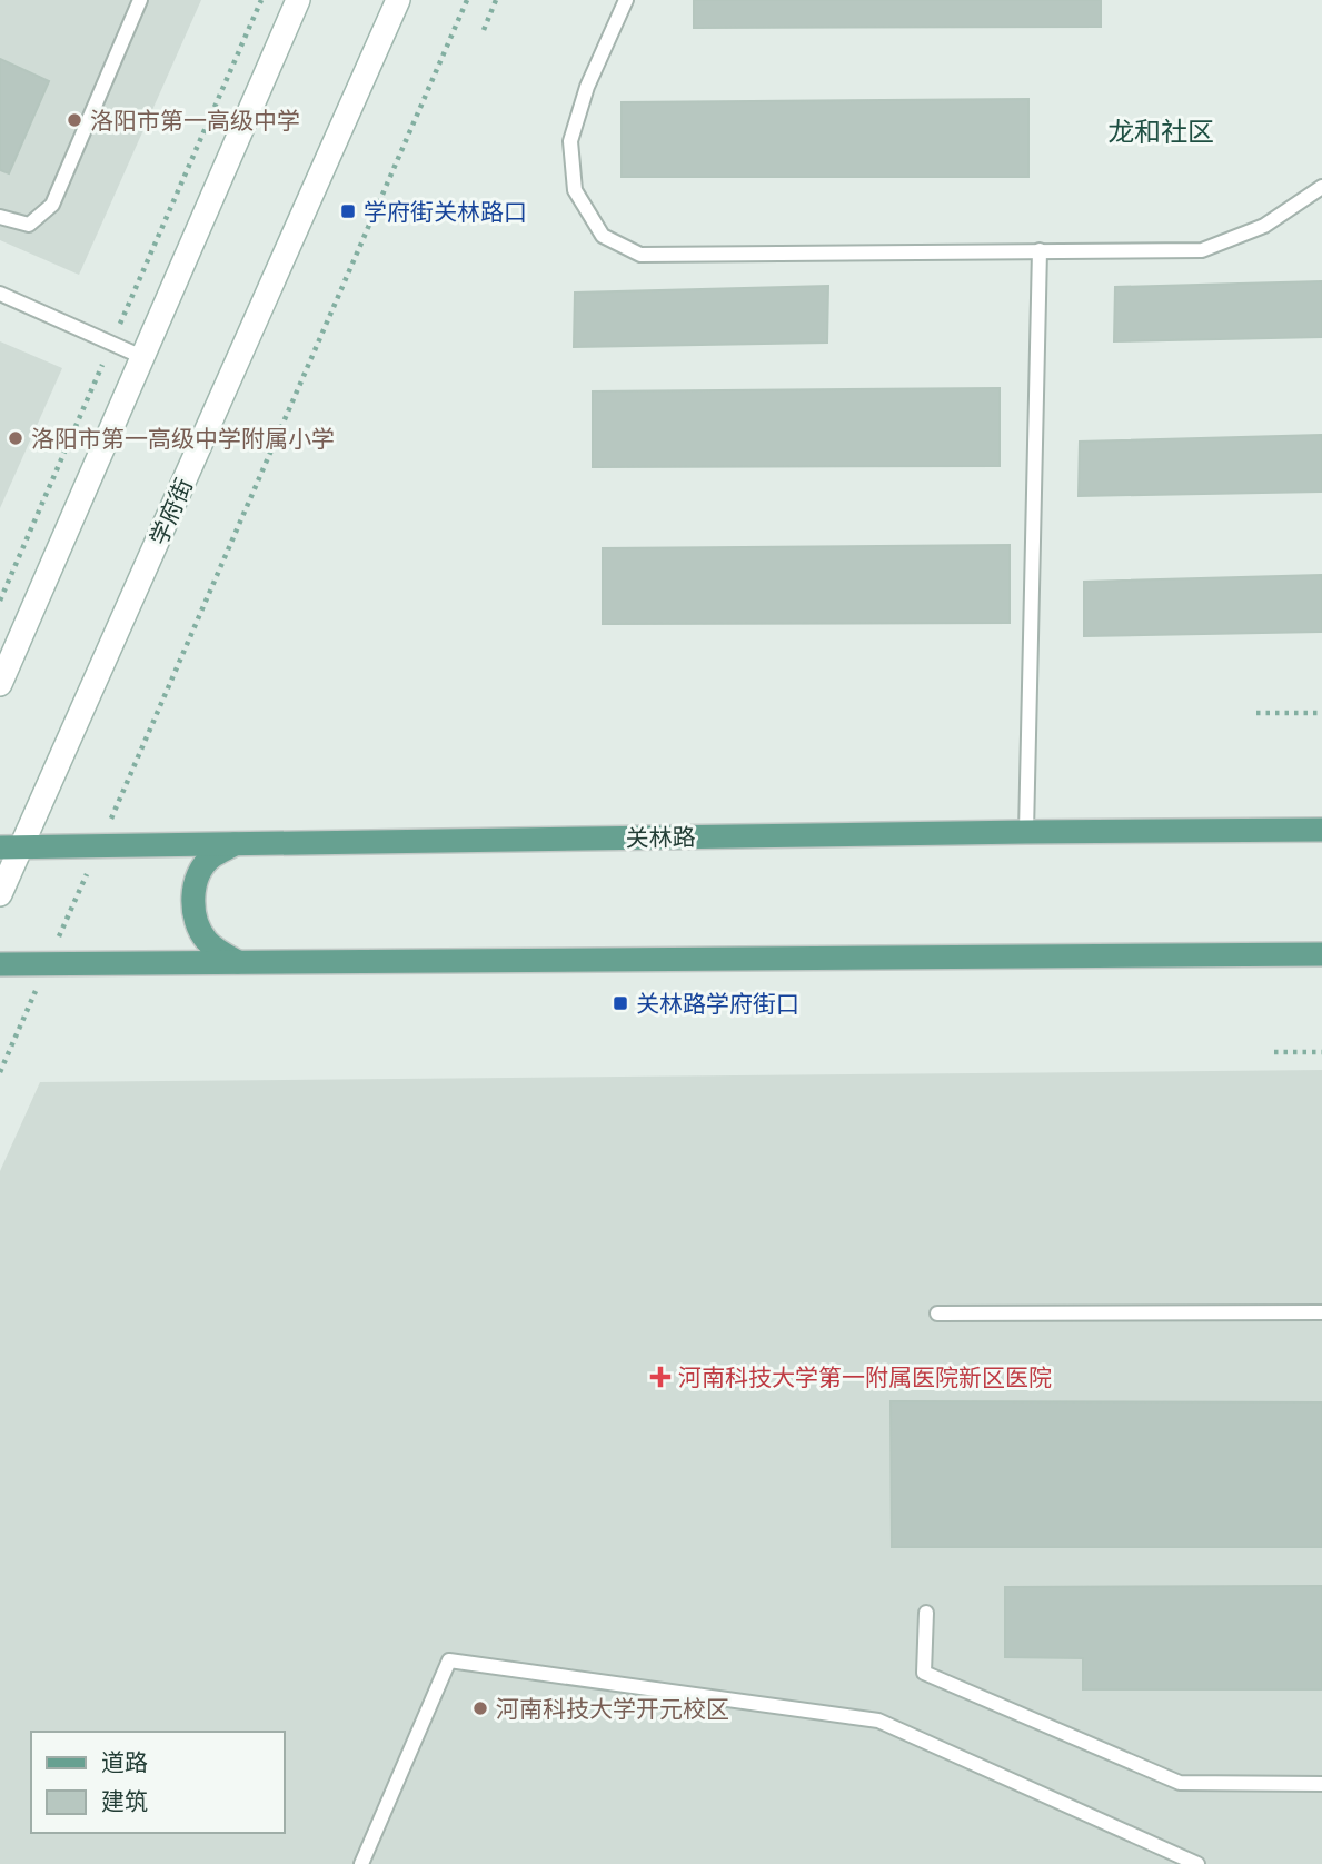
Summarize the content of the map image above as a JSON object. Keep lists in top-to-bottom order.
{
  "streets": {
    "main road": ["学府街", "关林路"]
  },
  "crossings": [
    ["学府街", "关林路"]
  ],
  "districts": ["龙和社区"],
  "places": {
    "other": ["洛阳市第一高级中学", "洛阳市第一高级中学附属小学", "河南科技大学开元校区"],
    "transit": ["学府街关林路口", "关林路学府街口"],
    "health": ["河南科技大学第一附属医院新区医院"]
  },
  "legend": ["道路", "建筑"]
}
